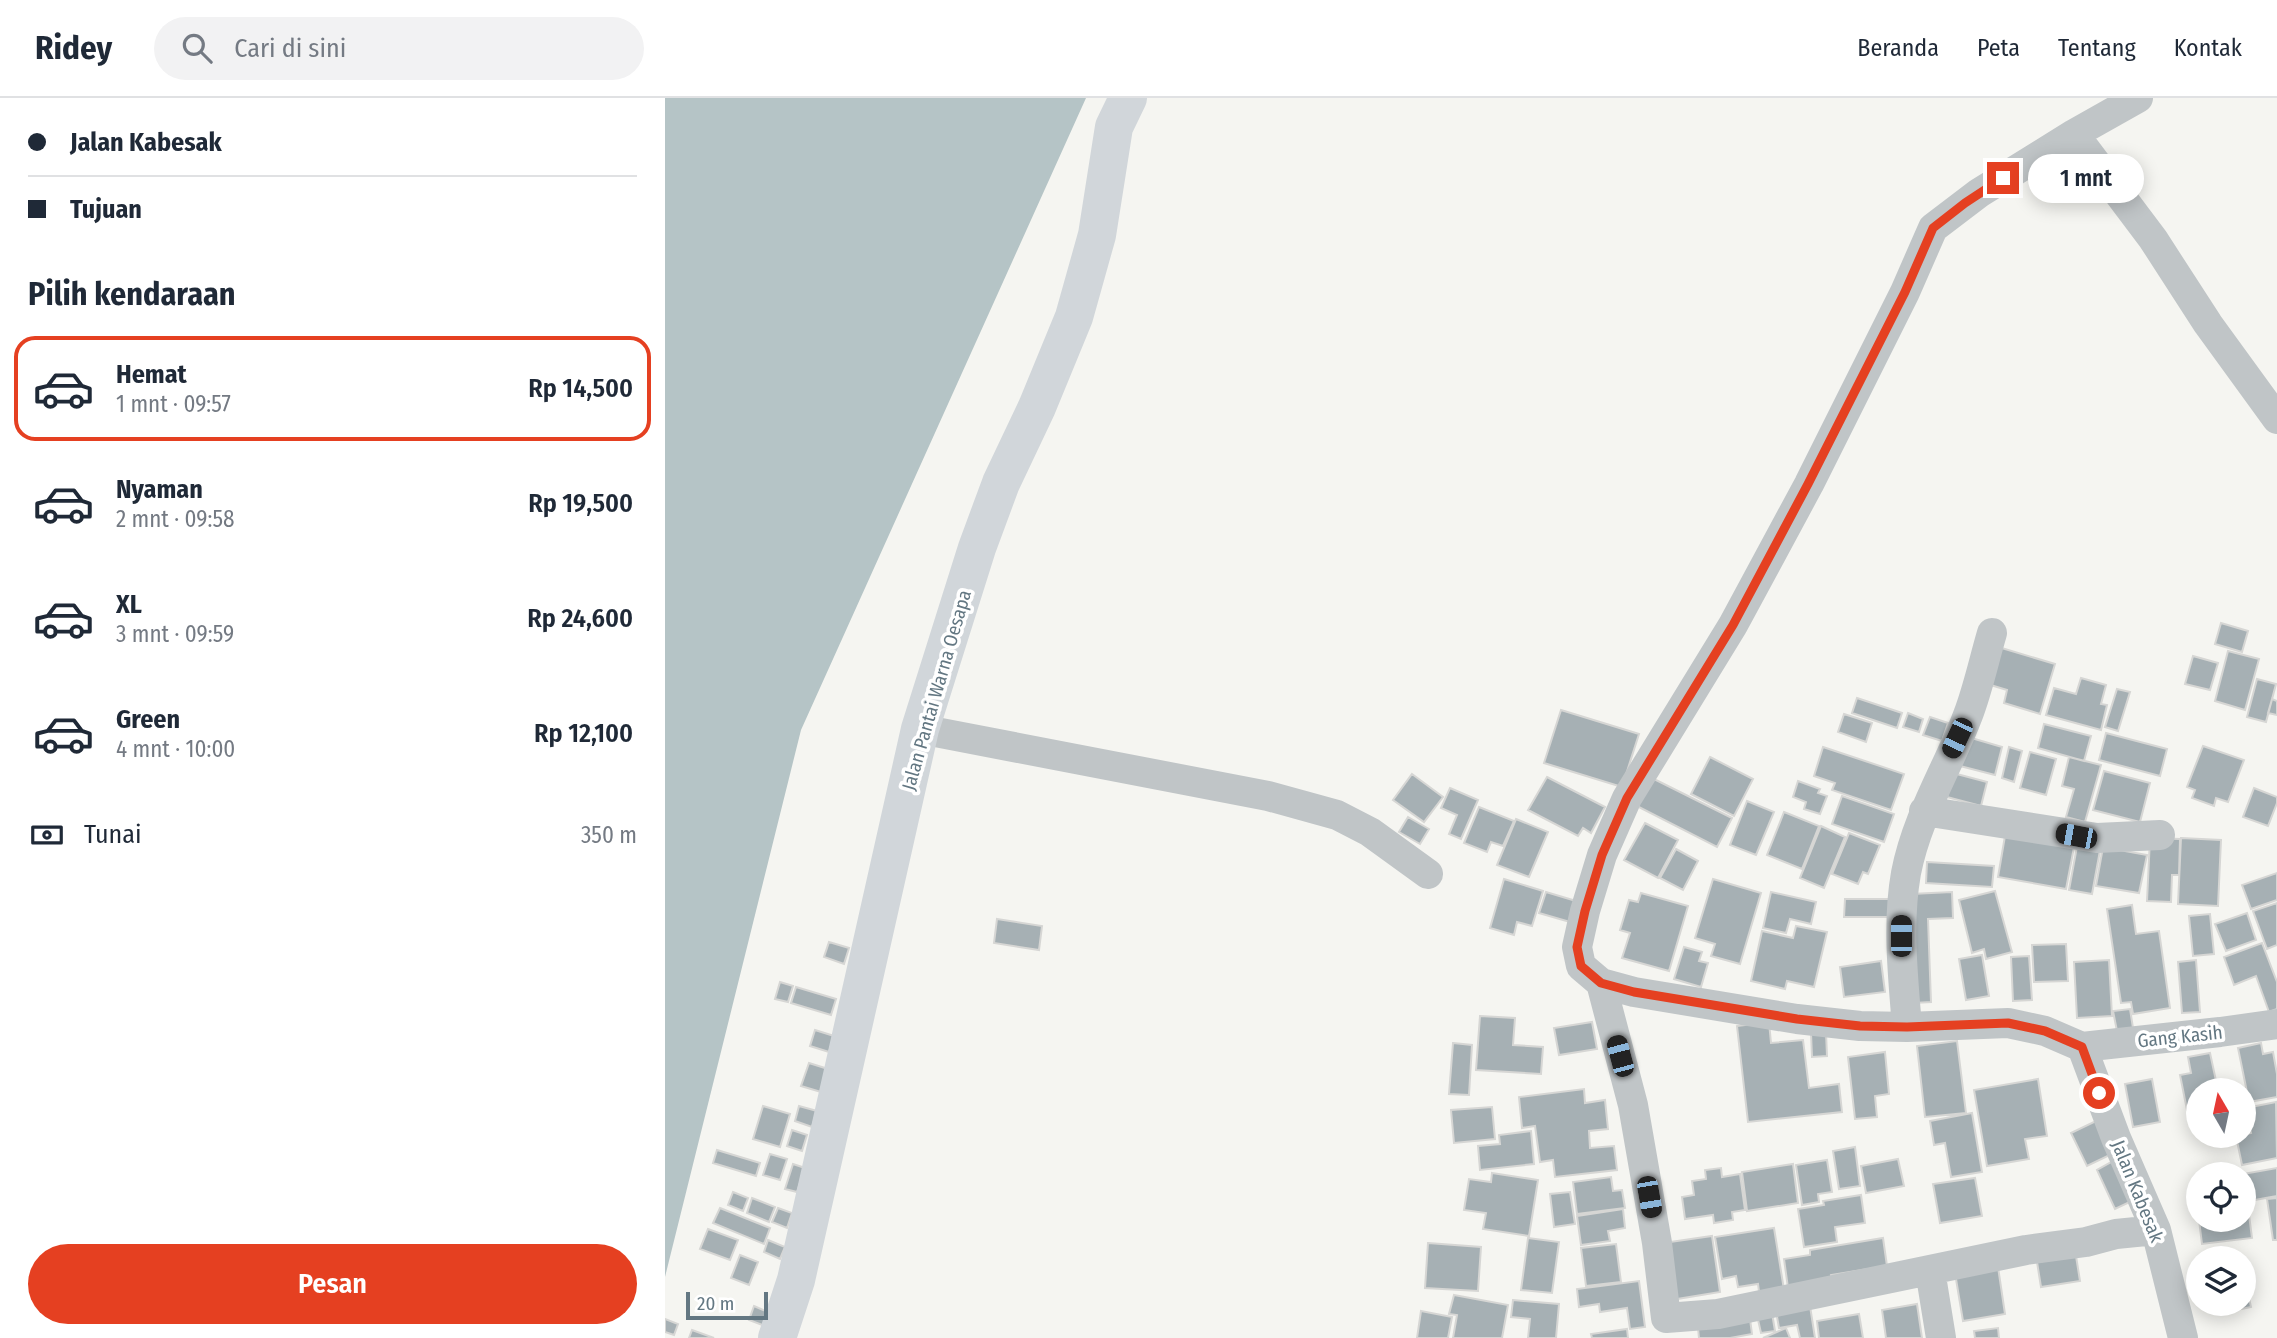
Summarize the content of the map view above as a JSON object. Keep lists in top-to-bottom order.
{
  "streets": {
    "street": ["Jalan Pantai Warna Oesapa", "Gang Kasih", "Jalan Kabesak"]
  },
  "crossings": [
    ["Gang Kasih", "Jalan Kabesak"]
  ],
  "scale_bar": "20 m",
  "north": "top",
  "page": {
    "header": "Ridey",
    "search": "Cari di sini",
    "nav": [
      "Beranda",
      "Peta",
      "Tentang",
      "Kontak"
    ],
    "banner": ["Jalan Kabesak", "Tujuan"],
    "bubble": "1 mnt",
    "heading": "Pilih kendaraan",
    "list": [
      {
        "name": "Hemat",
        "note": "1 mnt · 09:57",
        "value": "Rp 14,500"
      },
      {
        "name": "Nyaman",
        "note": "2 mnt · 09:58",
        "value": "Rp 19,500"
      },
      {
        "name": "XL",
        "note": "3 mnt · 09:59",
        "value": "Rp 24,600"
      },
      {
        "name": "Green",
        "note": "4 mnt · 10:00",
        "value": "Rp 12,100"
      }
    ],
    "pay": ["Tunai", "350 m"],
    "buttons": "Pesan",
    "scale": "20 m"
  }
}
